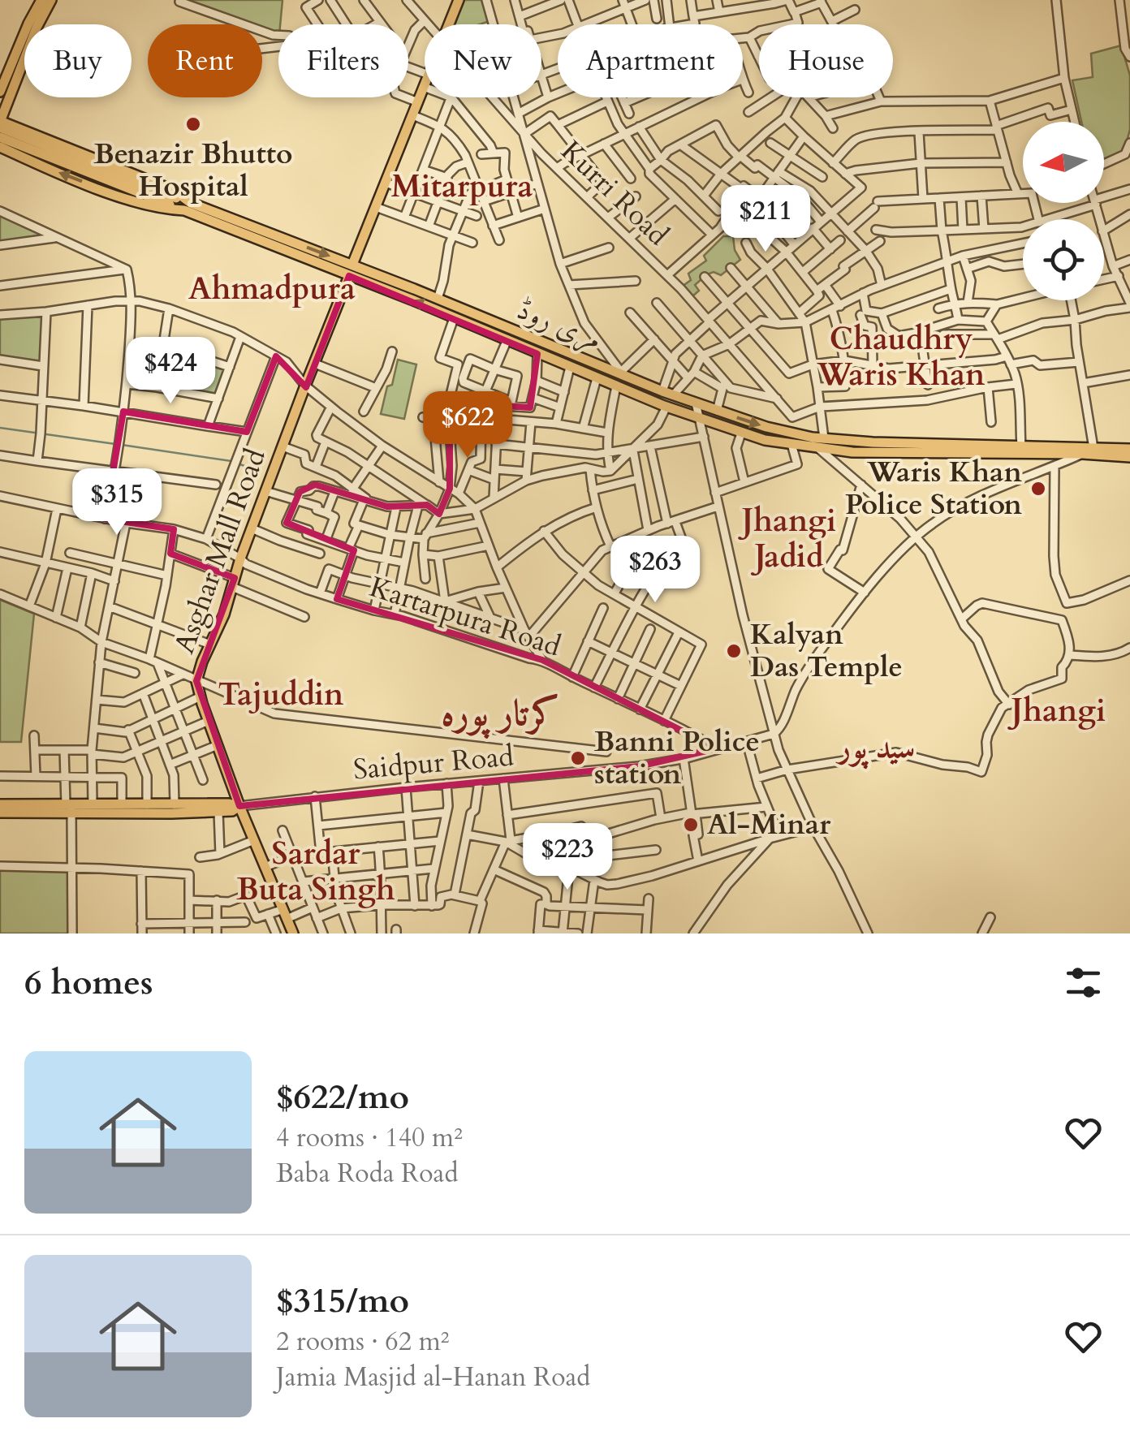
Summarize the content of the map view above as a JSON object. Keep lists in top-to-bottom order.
{
  "streets": {
    "main road": ["مری روڈ", "Asghar Mall Road", "Saidpur Road"],
    "street": ["Kurri Road", "Kartarpura Road"]
  },
  "crossings": [
    ["مری روڈ", "Asghar Mall Road"],
    ["Asghar Mall Road", "Kartarpura Road"],
    ["Asghar Mall Road", "Saidpur Road"],
    ["Kartarpura Road", "Saidpur Road"]
  ],
  "districts": [
    "Mitarpura",
    "Ahmadpura",
    "Chaudhry Waris Khan",
    "Jhangi Jadid",
    "Tajuddin",
    "Jhangi",
    "کرتار پورہ",
    "سید پور",
    "Sardar Buta Singh"
  ],
  "places": [
    "Benazir Bhutto Hospital",
    "Waris Khan Police Station",
    "Kalyan Das Temple",
    "Banni Police station",
    "Al-Minar"
  ],
  "north": "left",
  "page": {
    "chip": [
      "Buy",
      "Rent",
      "Filters",
      "New",
      "Apartment",
      "House"
    ],
    "price": [
      "$211",
      "$424",
      "$622",
      "$315",
      "$263",
      "$223"
    ],
    "heading": "6 homes",
    "list": [
      {
        "name": "$622/mo",
        "note": "4 rooms · 140 m² · Baba Roda Road"
      },
      {
        "name": "$315/mo",
        "note": "2 rooms · 62 m² · Jamia Masjid al-Hanan Road"
      }
    ]
  }
}
